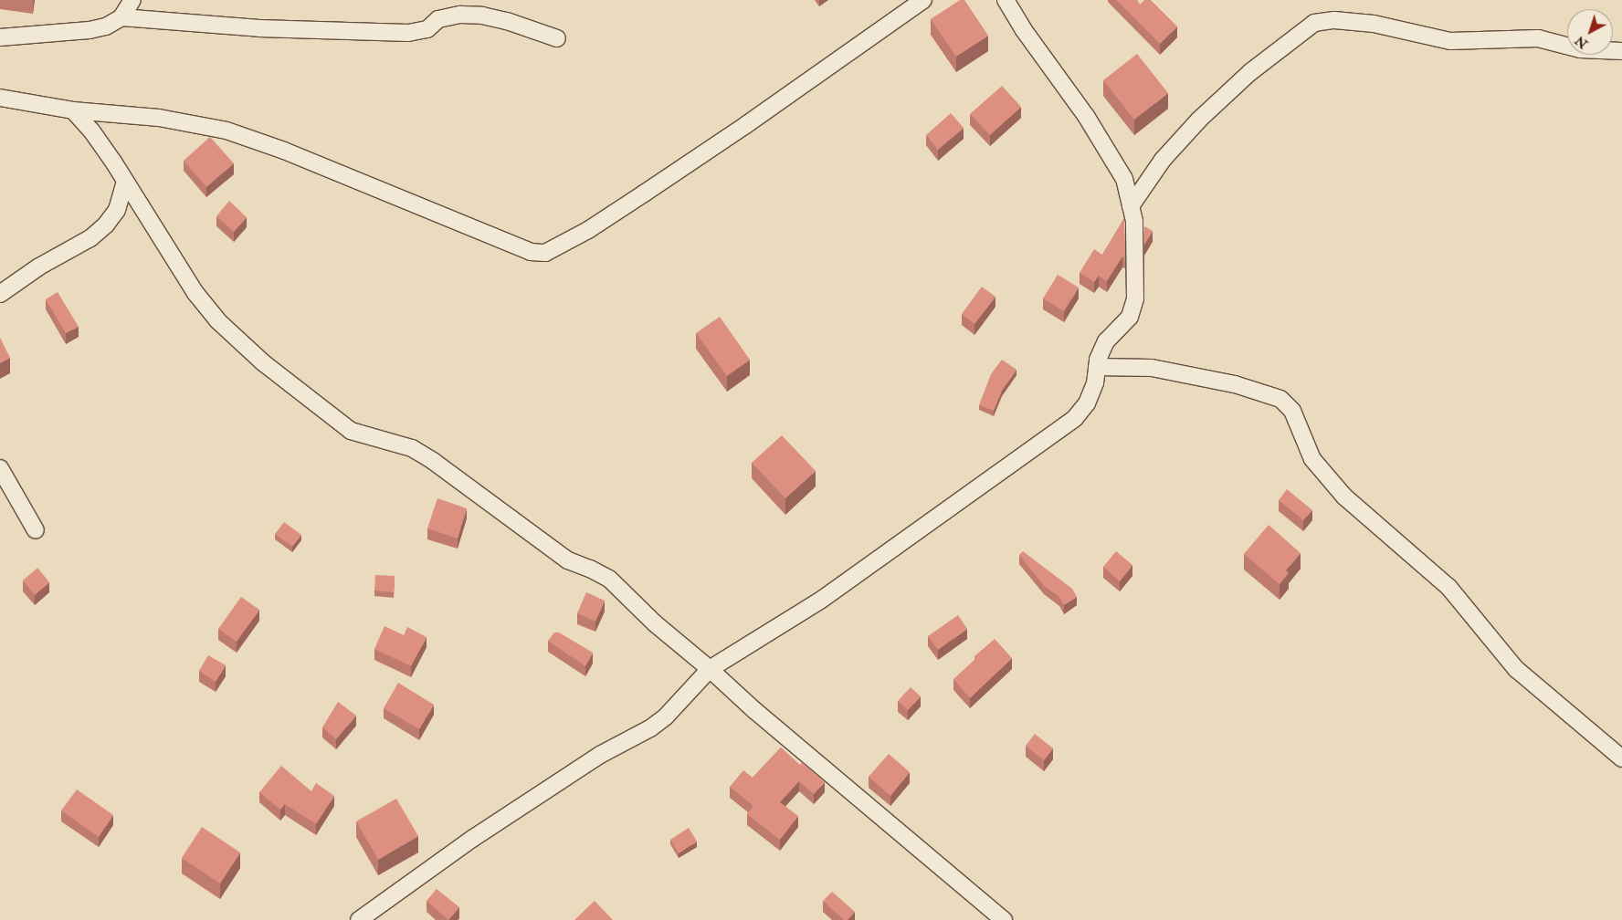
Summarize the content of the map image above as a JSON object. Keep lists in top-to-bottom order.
{
  "north": "bottom left"
}
